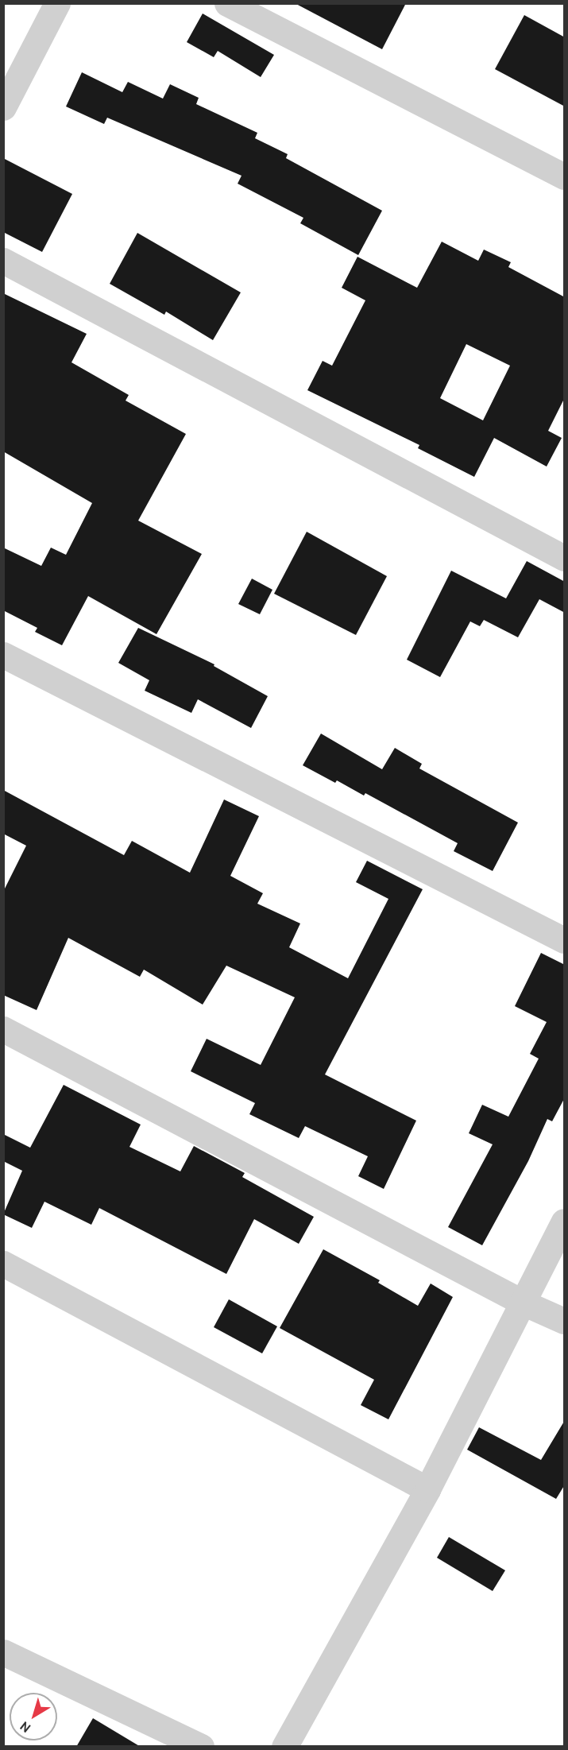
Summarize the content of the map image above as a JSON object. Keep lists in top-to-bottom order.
{
  "north": "bottom left"
}
